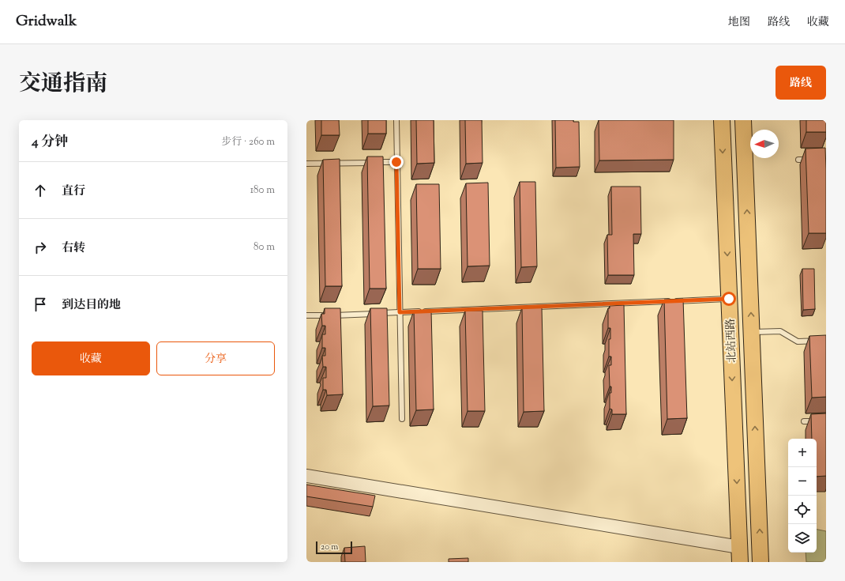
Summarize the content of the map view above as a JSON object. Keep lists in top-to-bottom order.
{
  "streets": {
    "main road": ["北站西路"]
  },
  "scale_bar": "20 m",
  "north": "left",
  "page": {
    "header": "Gridwalk",
    "nav": ["地图", "路线", "收藏"],
    "title": "交通指南",
    "buttons": [
      "路线",
      ["收藏", "分享"]
    ],
    "heading": ["4 分钟", "步行 · 260 m"],
    "list": [
      ["直行", "180 m"],
      ["右转", "80 m"],
      "到达目的地"
    ],
    "map_buttons": ["+", "−"],
    "scale": "20 m"
  }
}
